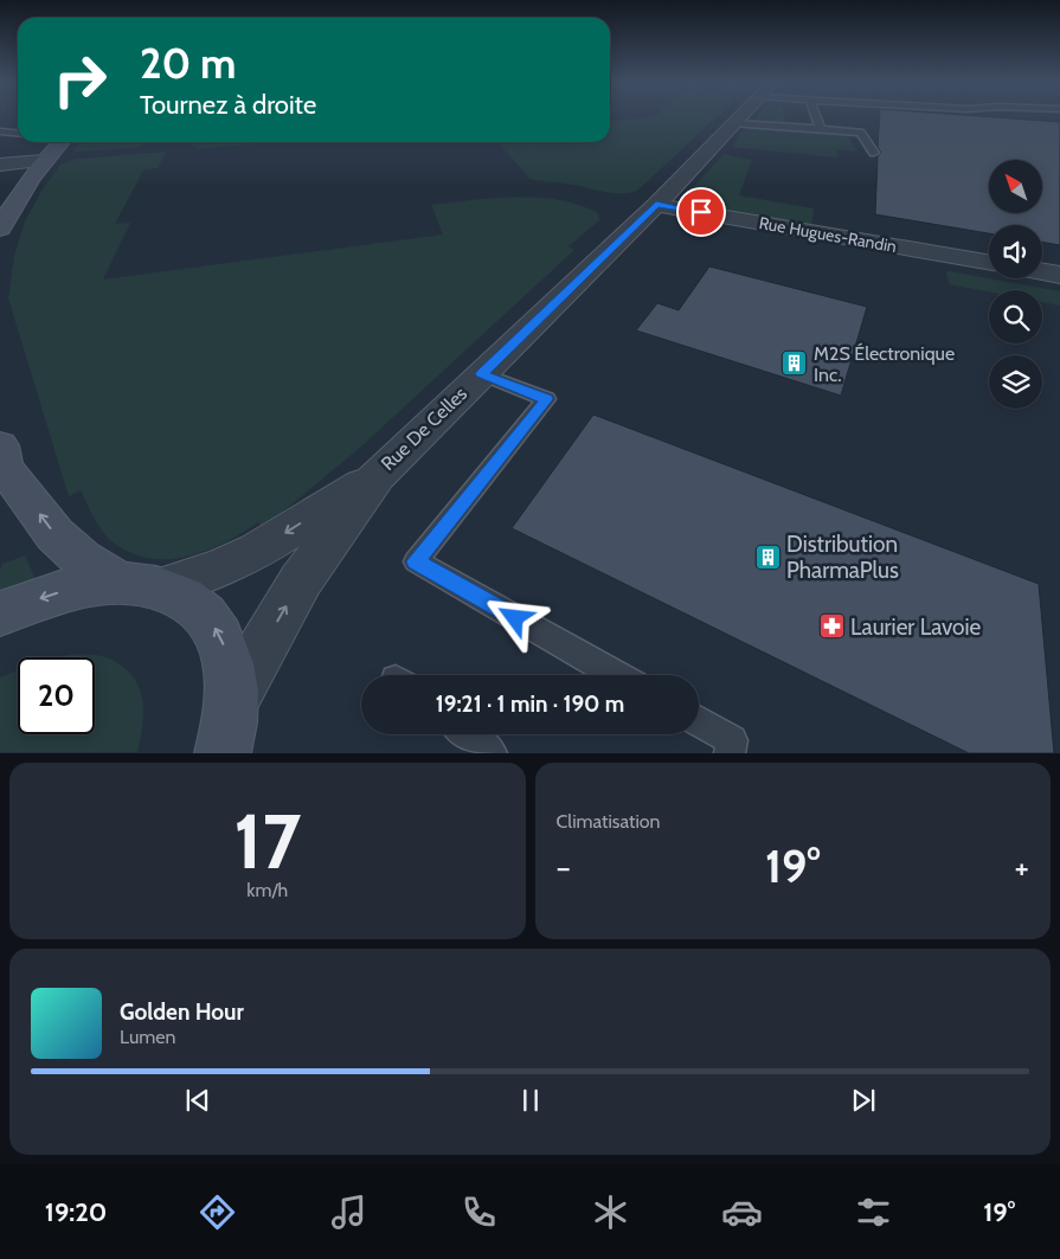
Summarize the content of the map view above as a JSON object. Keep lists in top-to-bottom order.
{
  "streets": {
    "street": ["Rue Hugues-Randin", "Rue De Celles"]
  },
  "crossings": [
    ["Rue Hugues-Randin", "Rue De Celles"]
  ],
  "places": {
    "building": ["M2S Électronique Inc.", "Distribution PharmaPlus"],
    "pharmacy": ["Laurier Lavoie"]
  },
  "north": "top left",
  "page": {
    "turn": ["20 m", "Tournez à droite"],
    "limit": "20",
    "trip": "19:21 · 1 min · 190 m",
    "tile": [
      ["17", "km/h"],
      "Climatisation"
    ],
    "heat": ["−", "19°", "+"],
    "song": ["Golden Hour", "Lumen"],
    "tabs": ["19:20", "19°"]
  }
}
